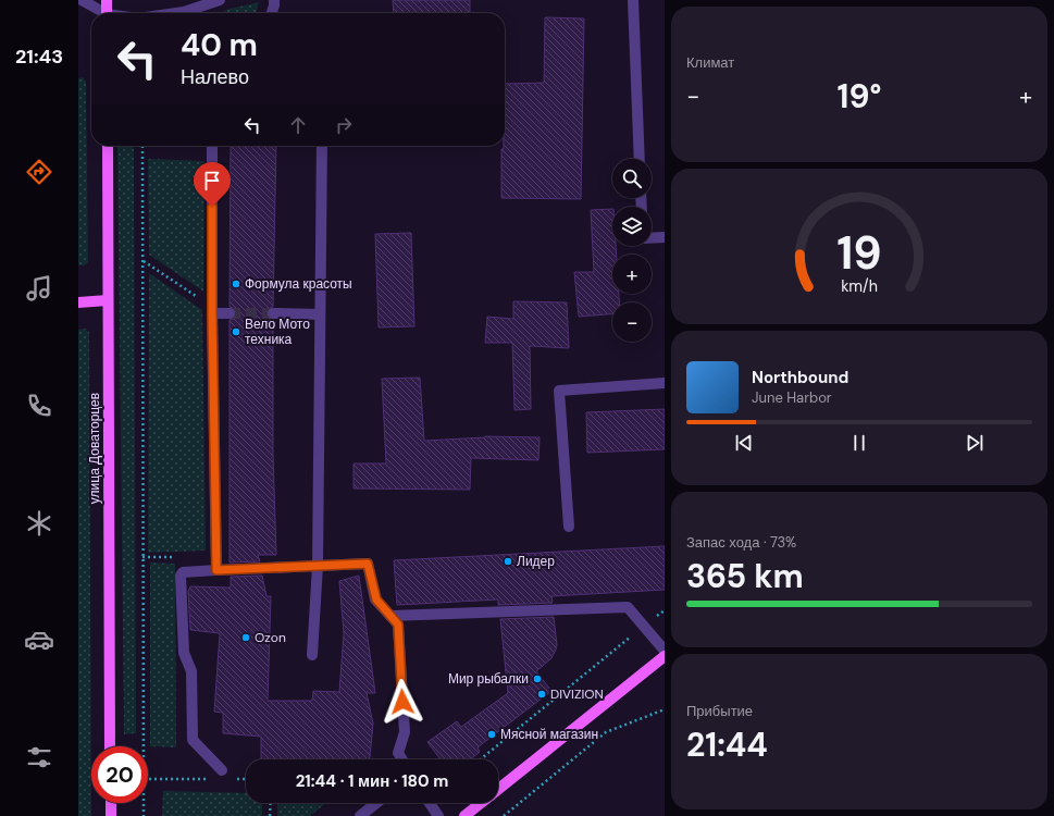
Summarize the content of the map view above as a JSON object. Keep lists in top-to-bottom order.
{
  "streets": {
    "main road": ["улица Доваторцев"]
  },
  "places": [
    "Формула красоты",
    "Вело Мото техника",
    "Лидер",
    "Ozon",
    "Мир рыбалки",
    "DIVIZION",
    "Мясной магазин"
  ],
  "page": {
    "tabs": "21:43",
    "tile": [
      "Климат",
      ["Запас хода · 73%", "365 km"],
      ["Прибытие", "21:44"]
    ],
    "turn": ["40 m", "Налево"],
    "heat": ["−", "19°", "+"],
    "map_buttons": ["+", "−"],
    "song": ["Northbound", "June Harbor"],
    "limit": "20",
    "trip": "21:44 · 1 мин · 180 m",
    "gauge": ["19", "km/h"]
  }
}
